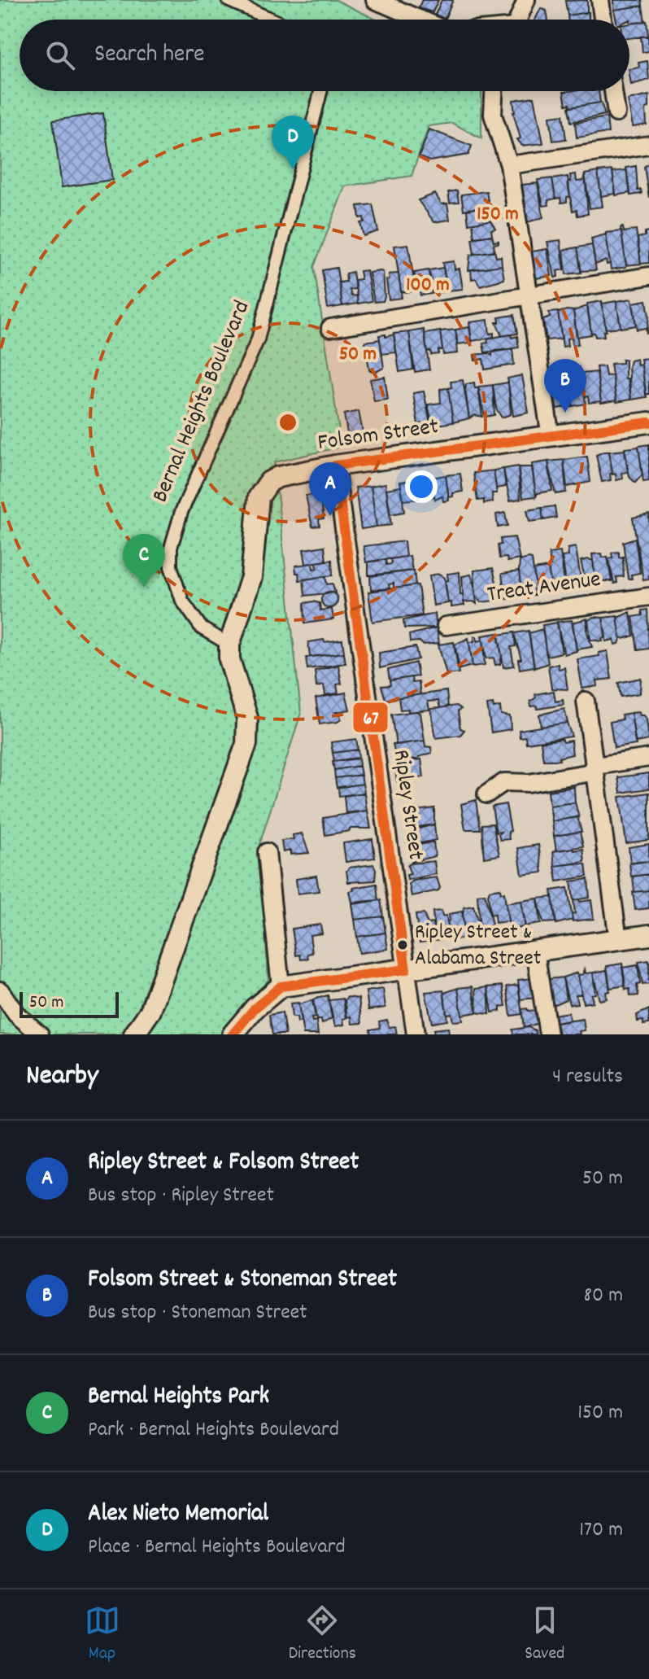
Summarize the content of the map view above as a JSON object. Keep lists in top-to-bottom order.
{
  "streets": {
    "street": [
      "Bernal Heights Boulevard",
      "Folsom Street",
      "Treat Avenue",
      "Ripley Street"
    ]
  },
  "crossings": [
    ["Bernal Heights Boulevard", "Folsom Street"],
    ["Folsom Street", "Ripley Street"]
  ],
  "places": ["Ripley Street & Alabama Street"],
  "lines": ["transit line 67"],
  "scale_bar": "50 m",
  "page": {
    "search": "Search here",
    "pins": [
      "D",
      "B",
      "A",
      "C"
    ],
    "scale": "50 m",
    "heading": ["Nearby", "4 results"],
    "list": [
      {
        "mark": "A",
        "name": "Ripley Street & Folsom Street",
        "note": "Bus stop · Ripley Street",
        "value": "50 m"
      },
      {
        "mark": "B",
        "name": "Folsom Street & Stoneman Street",
        "note": "Bus stop · Stoneman Street",
        "value": "80 m"
      },
      {
        "mark": "C",
        "name": "Bernal Heights Park",
        "note": "Park · Bernal Heights Boulevard",
        "value": "150 m"
      },
      {
        "mark": "D",
        "name": "Alex Nieto Memorial",
        "note": "Place · Bernal Heights Boulevard",
        "value": "170 m"
      }
    ],
    "nav": ["Map", "Directions", "Saved"]
  },
  "rings": ["150 m", "100 m", "50 m"]
}
